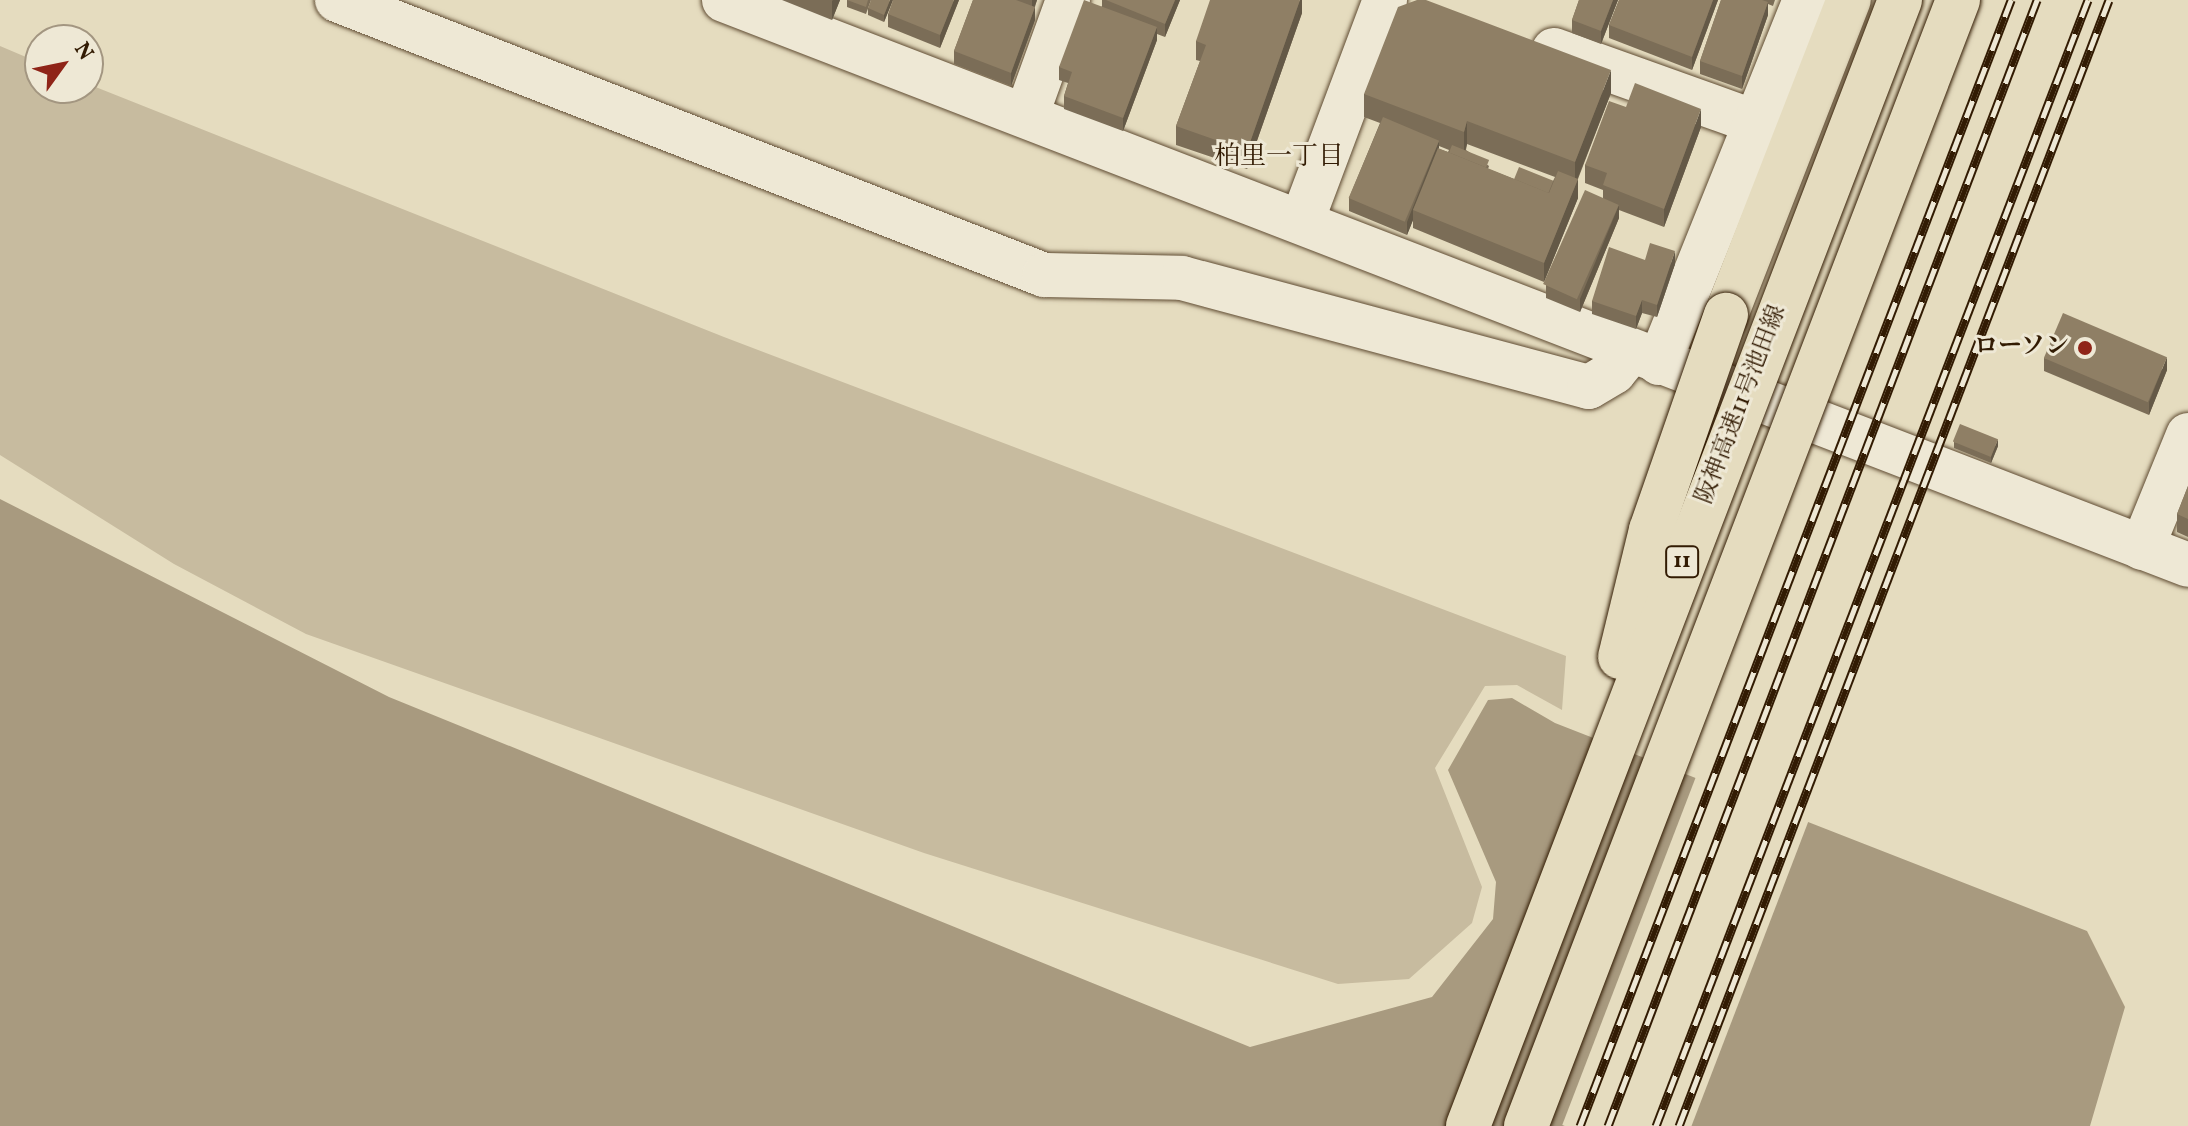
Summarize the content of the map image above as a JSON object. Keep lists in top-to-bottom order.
{
  "streets": {
    "highway": ["阪神高速11号池田線", "11"]
  },
  "crossings": [
    ["阪神高速11号池田線", "11"]
  ],
  "districts": ["柏里一丁目"],
  "places": ["ローソン"],
  "north": "top right"
}
